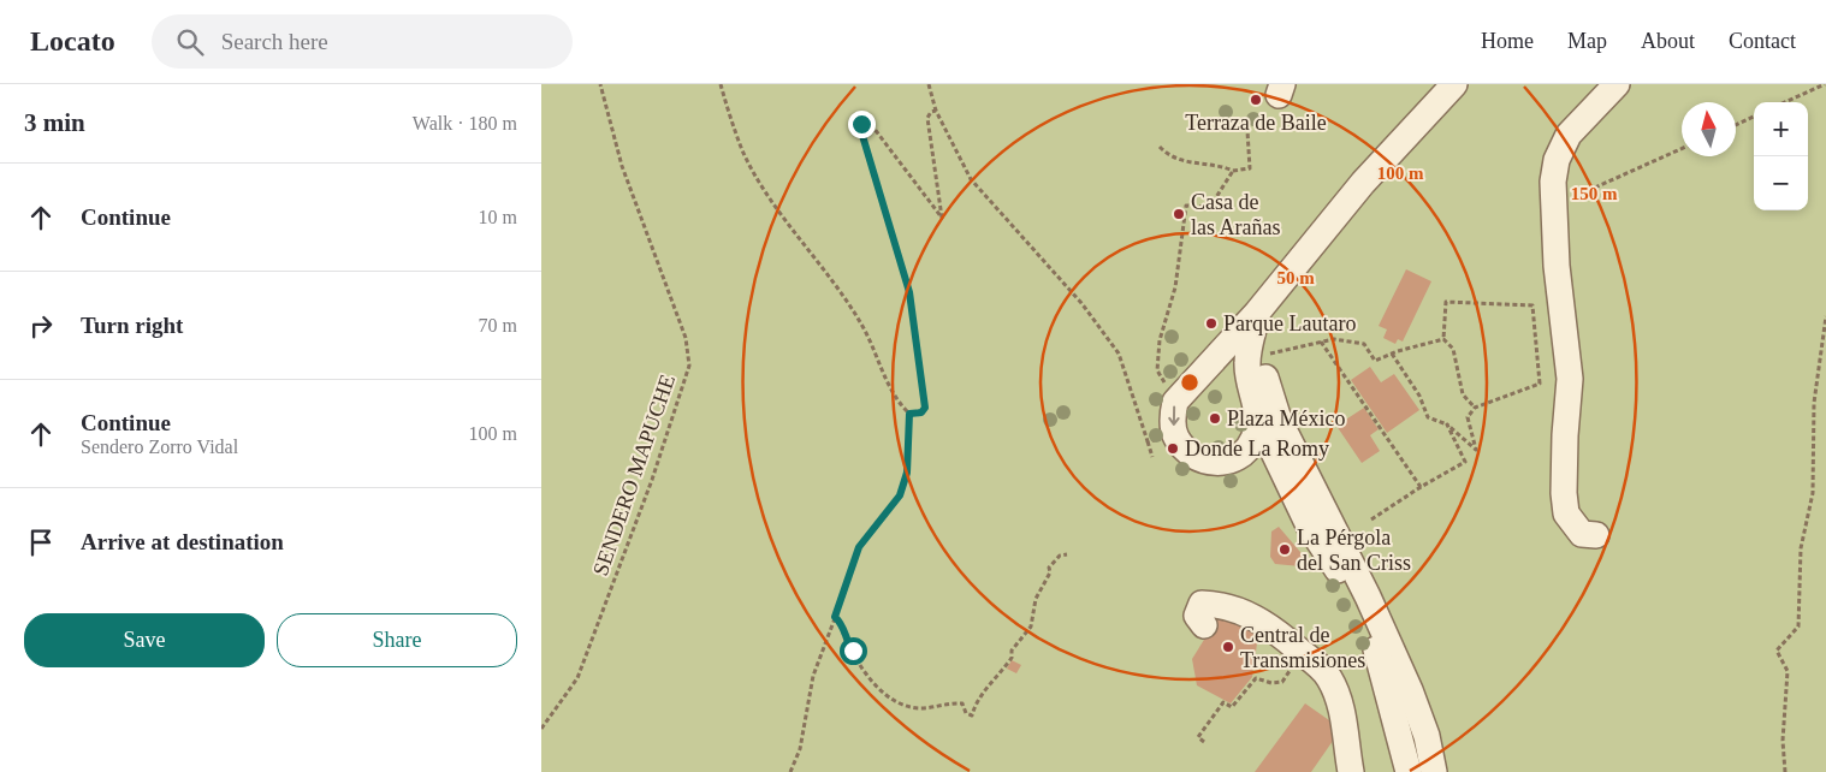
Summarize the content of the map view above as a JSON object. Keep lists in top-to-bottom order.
{
  "streets": {
    "path": ["SENDERO MAPUCHE"]
  },
  "places": [
    "Terraza de Baile",
    "Casa de las Arañas",
    "Parque Lautaro",
    "Plaza México",
    "Donde La Romy",
    "La Pérgola del San Criss",
    "Central de Transmisiones"
  ],
  "north": "top",
  "page": {
    "header": "Locato",
    "search": "Search here",
    "nav": [
      "Home",
      "Map",
      "About",
      "Contact"
    ],
    "heading": ["3 min", "Walk · 180 m"],
    "map_buttons": ["+", "−"],
    "list": [
      ["Continue", "10 m"],
      ["Turn right", "70 m"],
      ["Continue", "Sendero Zorro Vidal", "100 m"],
      "Arrive at destination"
    ],
    "buttons": ["Save", "Share"]
  },
  "rings": ["100 m", "150 m", "50 m"]
}
